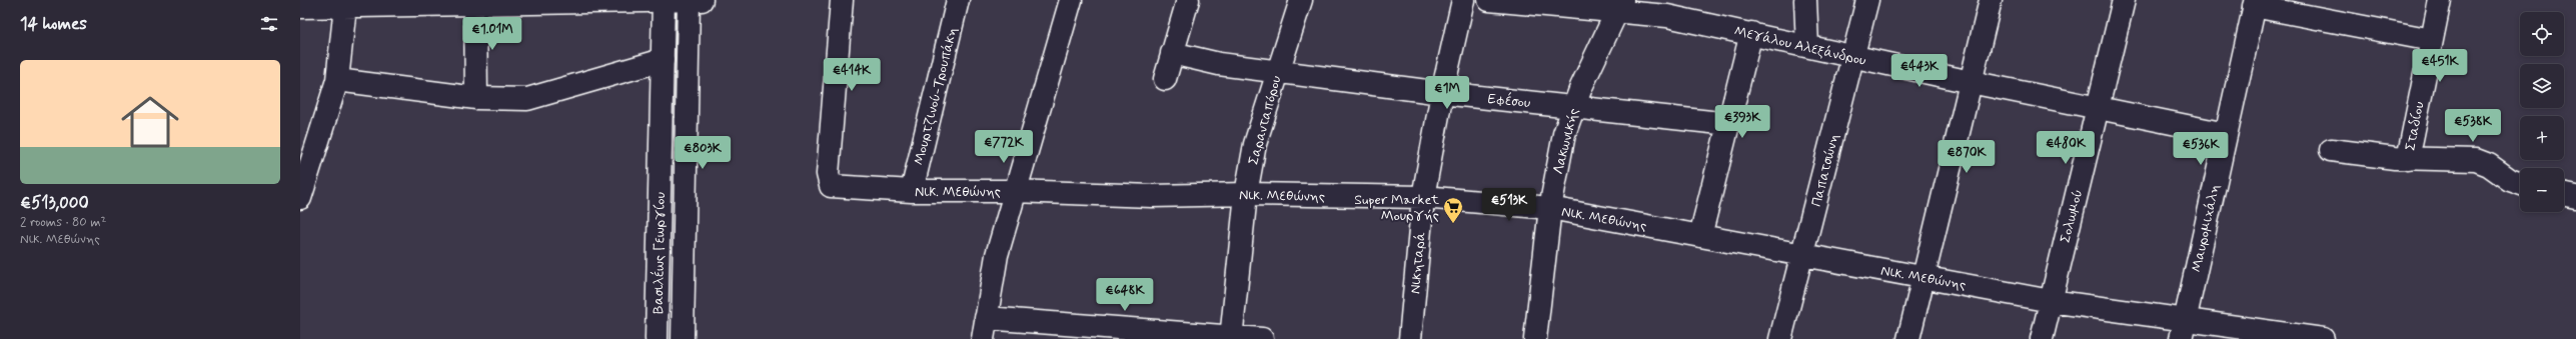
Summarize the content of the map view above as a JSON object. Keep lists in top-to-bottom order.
{
  "streets": {
    "street": [
      "Μεγάλου Αλεξάνδρου",
      "Μουρτζινού-Τρουπάκη",
      "Εφέσου",
      "Σαρανταπόρου",
      "Σταδίου",
      "Λακωνικής",
      "Παπατσώνη",
      "Νικ. Μεθώνης",
      "Σολωμού",
      "Μαυρομιχάλη",
      "Βασιλέως Γεωργίου",
      "Νικηταρά"
    ]
  },
  "crossings": [
    ["Μεγάλου Αλεξάνδρου", "Λακωνικής"],
    ["Μεγάλου Αλεξάνδρου", "Παπατσώνη"],
    ["Μεγάλου Αλεξάνδρου", "Σολωμού"],
    ["Μεγάλου Αλεξάνδρου", "Μαυρομιχάλη"],
    ["Μουρτζινού-Τρουπάκη", "Νικ. Μεθώνης"],
    ["Εφέσου", "Σαρανταπόρου"],
    ["Εφέσου", "Λακωνικής"],
    ["Εφέσου", "Νικηταρά"],
    ["Σαρανταπόρου", "Νικ. Μεθώνης"],
    ["Λακωνικής", "Νικ. Μεθώνης"],
    ["Παπατσώνη", "Νικ. Μεθώνης"],
    ["Νικ. Μεθώνης", "Σολωμού"],
    ["Νικ. Μεθώνης", "Μαυρομιχάλη"],
    ["Νικ. Μεθώνης", "Νικηταρά"]
  ],
  "places": {
    "supermarket": ["Super Market Μουργής"]
  },
  "page": {
    "heading": "14 homes",
    "map_buttons": ["+", "−"],
    "price": [
      "€1.01M",
      "€451K",
      "€443K",
      "€414K",
      "€1M",
      "€393K",
      "€538K",
      "€772K",
      "€480K",
      "€536K",
      "€803K",
      "€870K",
      "€513K",
      "€648K"
    ],
    "list": [
      {
        "name": "€513,000",
        "note": "2 rooms · 80 m² · Νικ. Μεθώνης"
      }
    ]
  }
}
